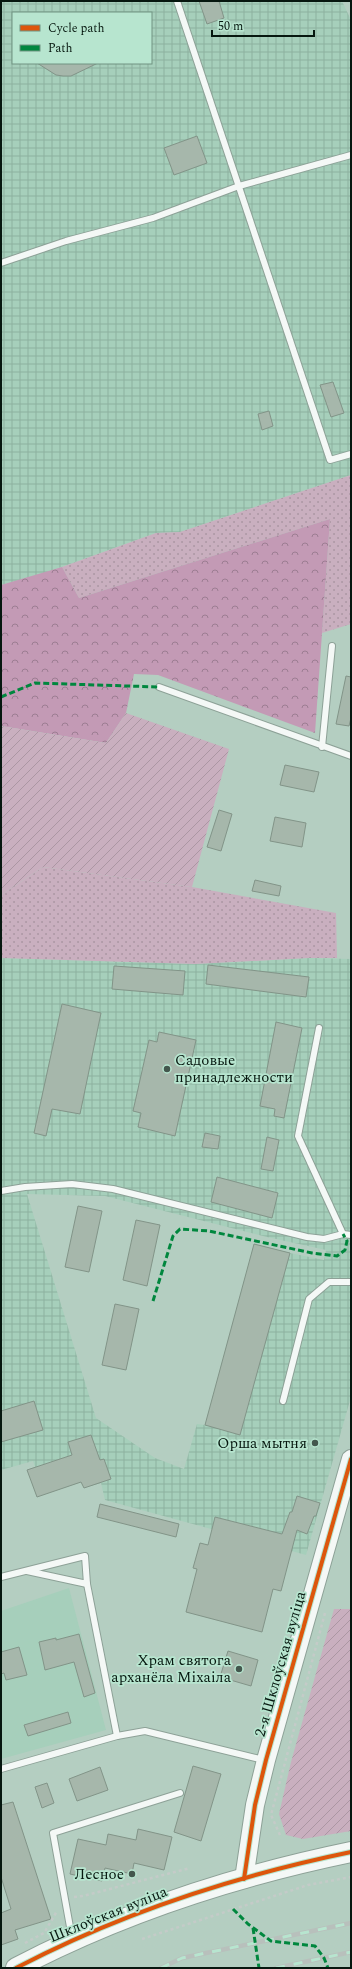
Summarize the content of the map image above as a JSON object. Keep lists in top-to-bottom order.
{
  "streets": {
    "main road": ["Шклоўская вуліца"],
    "street": ["2-я Шклоўская вуліца"]
  },
  "crossings": [
    ["2-я Шклоўская вуліца", "Шклоўская вуліца"]
  ],
  "places": [
    "Садовые принадлежности",
    "Орша мытня",
    "Храм святога арханёла Міхаіла",
    "Лесное"
  ],
  "legend": ["Cycle path", "Path"],
  "scale_bar": "50 m"
}
